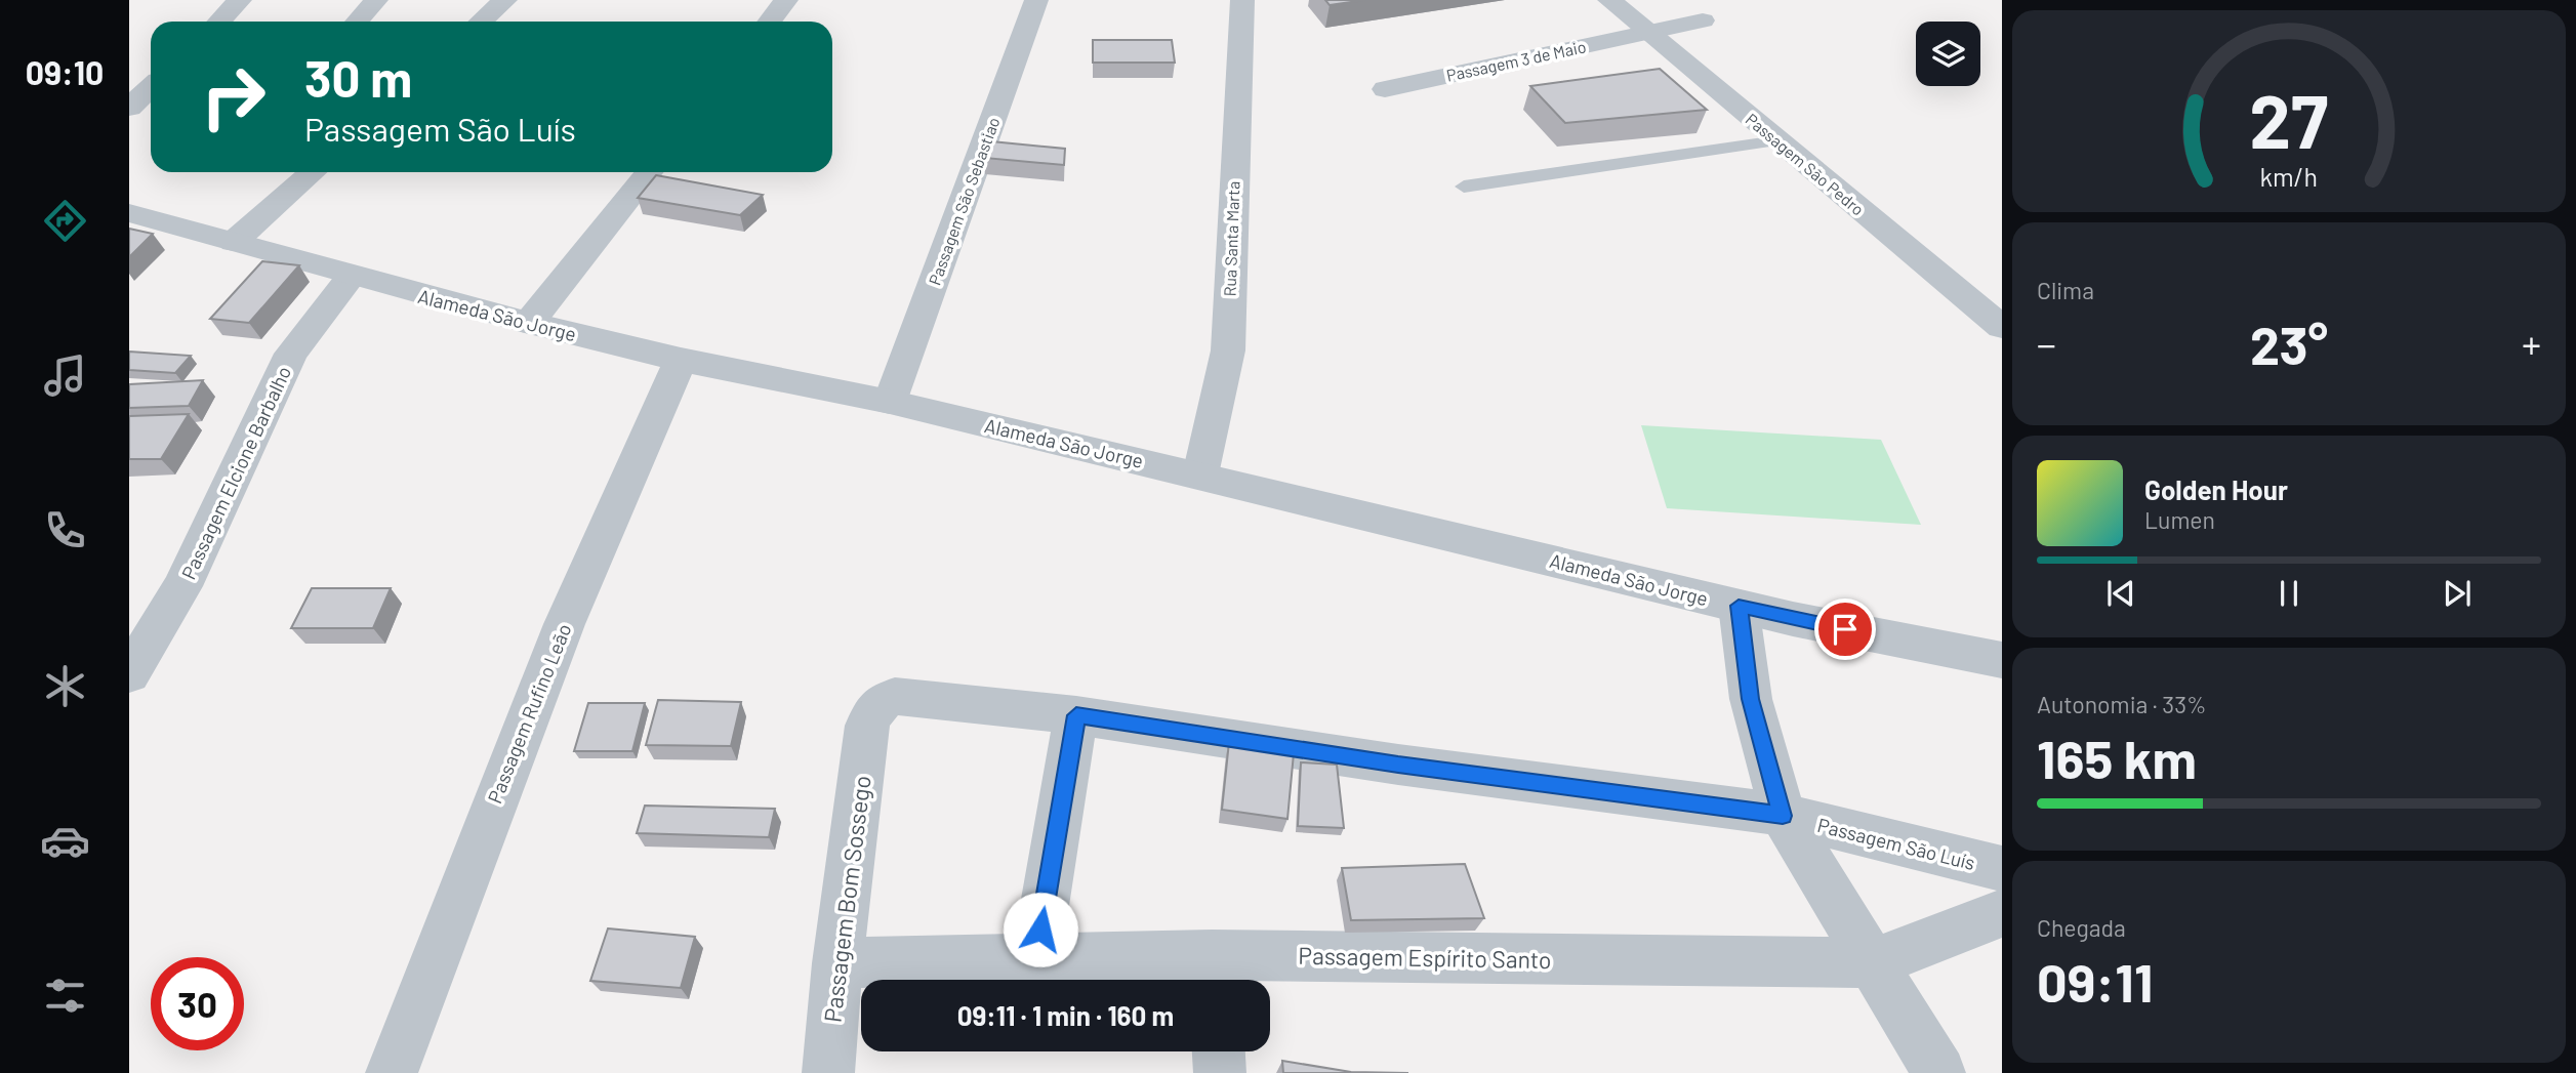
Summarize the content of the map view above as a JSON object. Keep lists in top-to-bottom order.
{
  "streets": {
    "street": [
      "Passagem 3 de Maio",
      "Passagem São Pedro",
      "Passagem São Sebastiao",
      "Rua Santa Marta",
      "Alameda São Jorge",
      "Passagem Elcione Barbalho",
      "Passagem Rufino Leão",
      "Passagem São Luís",
      "Passagem Bom Sossego",
      "Passagem Espírito Santo"
    ]
  },
  "crossings": [
    ["Passagem 3 de Maio", "Passagem São Pedro"],
    ["Passagem São Sebastiao", "Alameda São Jorge"],
    ["Rua Santa Marta", "Alameda São Jorge"],
    ["Alameda São Jorge", "Passagem Elcione Barbalho"],
    ["Alameda São Jorge", "Passagem Rufino Leão"],
    ["Passagem São Luís", "Passagem Bom Sossego"],
    ["Passagem Bom Sossego", "Passagem Espírito Santo"]
  ],
  "page": {
    "tabs": "09:10",
    "turn": ["30 m", "Passagem São Luís"],
    "tile": [
      "Clima",
      ["Autonomia · 33%", "165 km"],
      ["Chegada", "09:11"]
    ],
    "heat": ["−", "23°", "+"],
    "song": ["Golden Hour", "Lumen"],
    "limit": "30",
    "trip": "09:11 · 1 min · 160 m",
    "gauge": ["27", "km/h"]
  }
}
